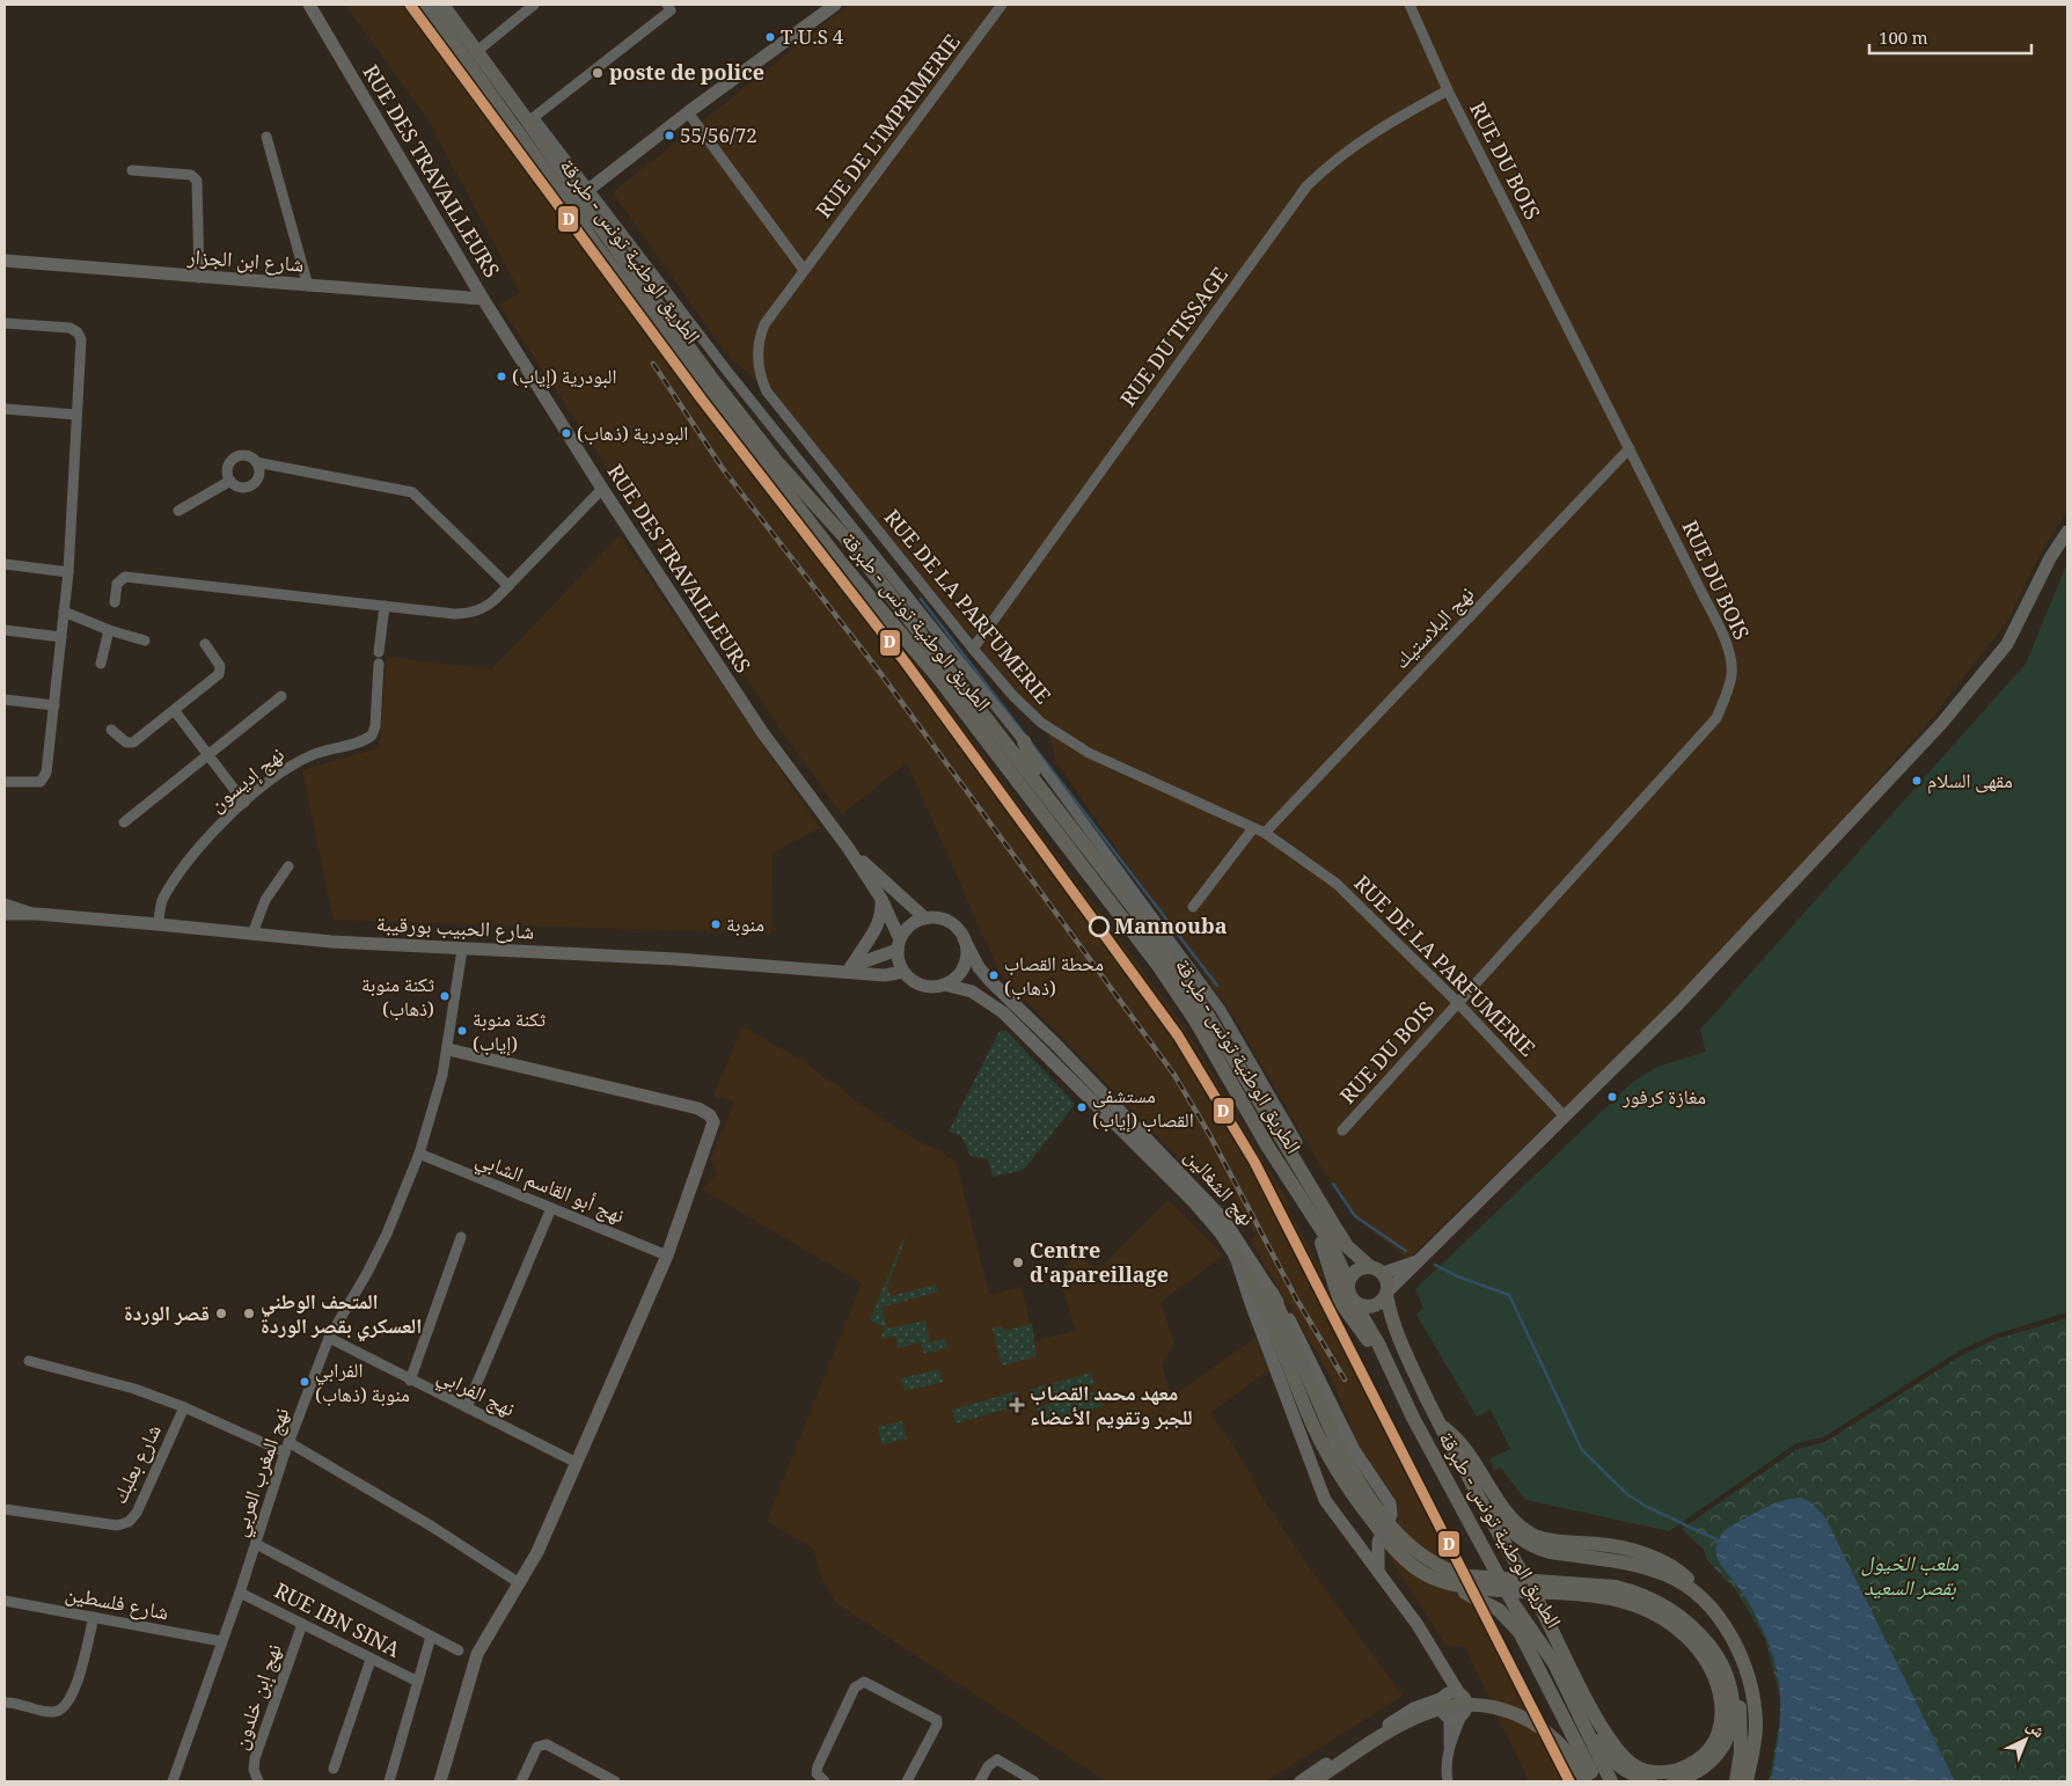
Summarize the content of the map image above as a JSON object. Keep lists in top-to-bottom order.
{
  "streets": {
    "main road": ["الطريق الوطنية تونس - طبرقة"],
    "street": [
      "RUE DE L'IMPRIMERIE",
      "RUE DU BOIS",
      "RUE DES TRAVAILLEURS",
      "شارع ابن الجزار",
      "RUE DU TISSAGE",
      "RUE DE LA PARFUMERIE",
      "نهج البلاستيك",
      "نهج إديسون",
      "شارع الحبيب بورقيبة",
      "نهج أبو القاسم الشابي",
      "نهج الشغالين",
      "نهج الفرابي",
      "شارع بعلبك",
      "نهج المغرب العربي",
      "شارع فلسطين",
      "RUE IBN SINA",
      "نهج إبن خلدون"
    ]
  },
  "crossings": [
    ["RUE DE L'IMPRIMERIE", "RUE DE LA PARFUMERIE"],
    ["RUE DU BOIS", "RUE DU TISSAGE"],
    ["RUE DU BOIS", "RUE DE LA PARFUMERIE"],
    ["RUE DU BOIS", "نهج البلاستيك"],
    ["RUE DES TRAVAILLEURS", "شارع ابن الجزار"],
    ["RUE DES TRAVAILLEURS", "شارع الحبيب بورقيبة"],
    ["RUE DES TRAVAILLEURS", "نهج الشغالين"],
    ["RUE DU TISSAGE", "RUE DE LA PARFUMERIE"],
    ["RUE DE LA PARFUMERIE", "نهج البلاستيك"],
    ["نهج إديسون", "شارع الحبيب بورقيبة"],
    ["شارع الحبيب بورقيبة", "نهج الشغالين"],
    ["شارع الحبيب بورقيبة", "نهج المغرب العربي"],
    ["نهج أبو القاسم الشابي", "نهج المغرب العربي"],
    ["نهج الفرابي", "نهج المغرب العربي"],
    ["شارع بعلبك", "نهج المغرب العربي"],
    ["نهج المغرب العربي", "شارع فلسطين"],
    ["نهج المغرب العربي", "RUE IBN SINA"],
    ["RUE IBN SINA", "نهج إبن خلدون"]
  ],
  "parks": ["ملعب الخيول بقصر السعيد"],
  "places": {
    "other": [
      "T.U.S 4",
      "poste de police",
      "55/56/72",
      "البودرية (إياب)",
      "البودرية (ذهاب)",
      "مقهى السلام",
      "منوبة",
      "Mannouba",
      "محطة القصاب (ذهاب)",
      "ثكنة منوبة (ذهاب)",
      "ثكنة منوبة (إياب)",
      "مغازة كرفور",
      "مستشفى القصاب (إياب)",
      "Centre d'apareillage",
      "قصر الوردة",
      "المتحف الوطني العسكري بقصر الوردة",
      "الفرابي منوبة (ذهاب)"
    ],
    "health": ["معهد محمد القصاب للجبر وتقويم الأعضاء"]
  },
  "lines": ["transit line D"],
  "scale_bar": "100 m",
  "north": "top right"
}
